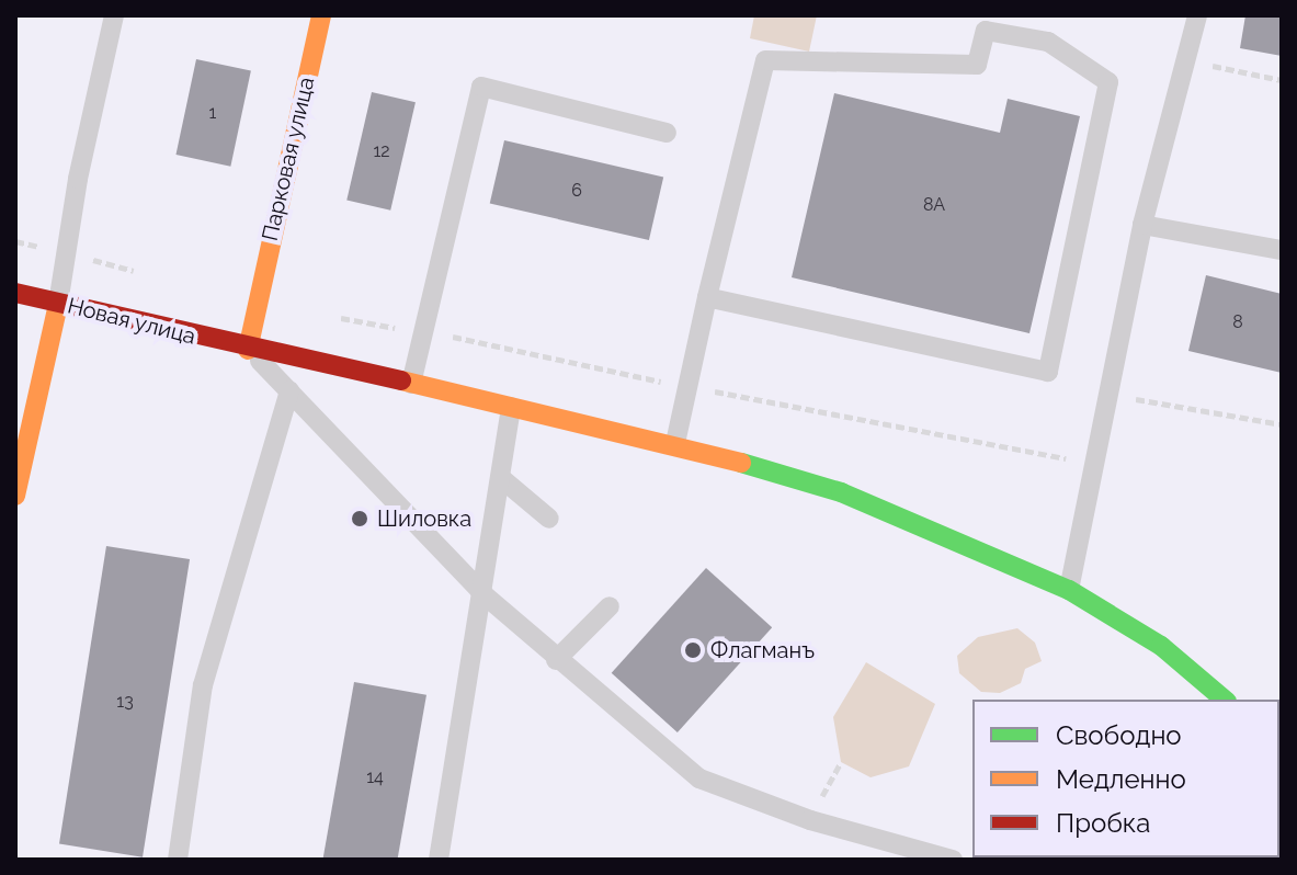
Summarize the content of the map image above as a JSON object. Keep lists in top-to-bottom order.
{
  "streets": {
    "street": ["Парковая улица", "Новая улица"]
  },
  "crossings": [
    ["Парковая улица", "Новая улица"]
  ],
  "places": ["Шиловка", "Флагманъ"],
  "house_numbers": [
    "1",
    "12",
    "6",
    "8А",
    "8",
    "13",
    "14"
  ],
  "legend": ["Свободно", "Медленно", "Пробка"]
}
